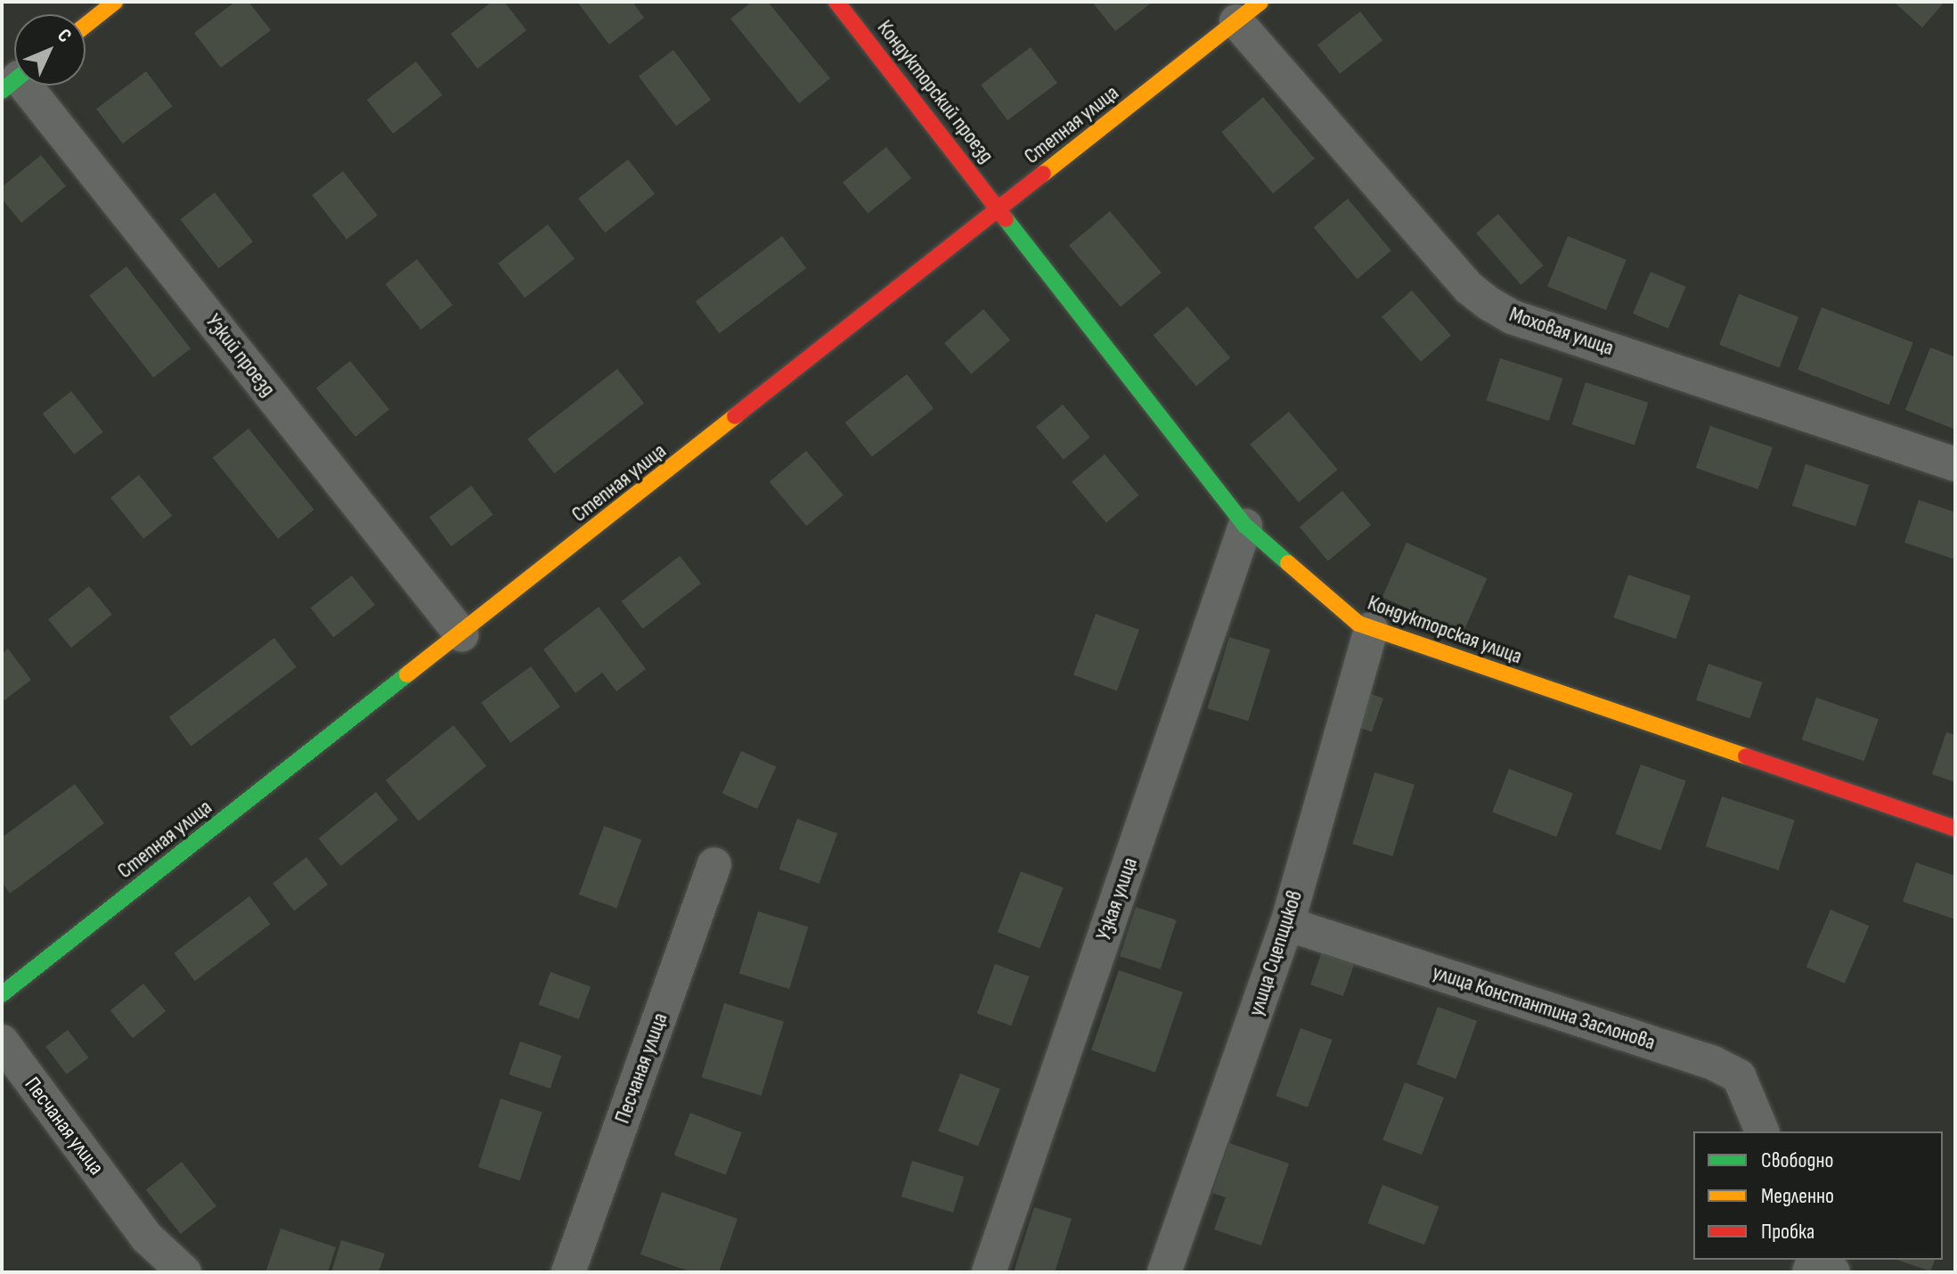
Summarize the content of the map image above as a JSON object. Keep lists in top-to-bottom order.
{
  "streets": {
    "street": [
      "Кондукторский проезд",
      "Степная улица",
      "Моховая улица",
      "Узкий проезд",
      "Кондукторская улица",
      "Узкая улица",
      "улица Сцепщиков",
      "улица Константина Заслонова",
      "Песчаная улица"
    ]
  },
  "crossings": [
    ["Кондукторский проезд", "Степная улица"],
    ["Кондукторский проезд", "Кондукторская улица"],
    ["Степная улица", "Моховая улица"],
    ["Степная улица", "Узкий проезд"],
    ["Степная улица", "Кондукторская улица"],
    ["Кондукторская улица", "Узкая улица"],
    ["Кондукторская улица", "улица Сцепщиков"],
    ["улица Сцепщиков", "улица Константина Заслонова"]
  ],
  "legend": ["Свободно", "Медленно", "Пробка"],
  "north": "top right"
}
